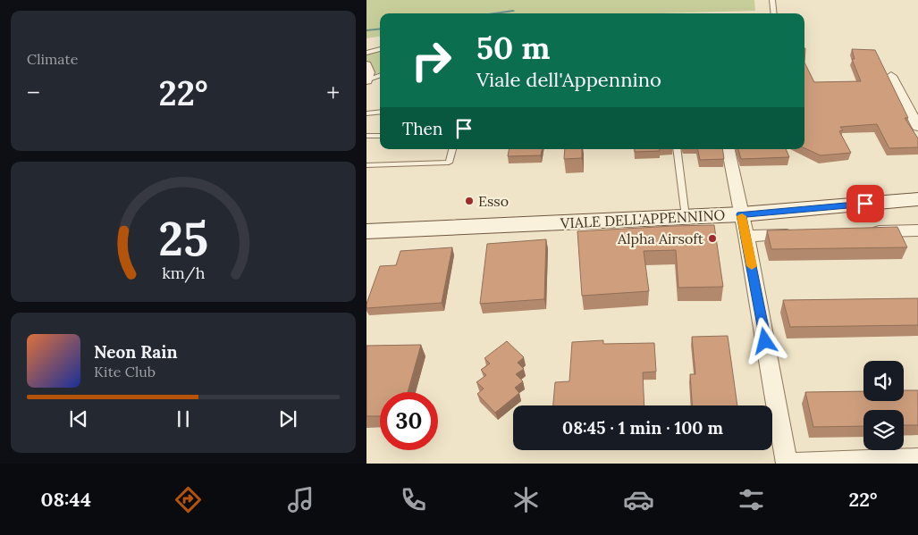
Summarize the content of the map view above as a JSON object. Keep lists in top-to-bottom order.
{
  "streets": {
    "main road": ["VIALE DELL'APPENNINO"]
  },
  "places": ["Esso", "Alpha Airsoft"],
  "page": {
    "tile": "Climate",
    "turn": ["50 m", "Viale dell'Appennino"],
    "heat": ["−", "22°", "+"],
    "then": "Then",
    "song": ["Neon Rain", "Kite Club"],
    "limit": "30",
    "trip": "08:45 · 1 min · 100 m",
    "tabs": ["08:44", "22°"],
    "gauge": ["25", "km/h"]
  }
}
